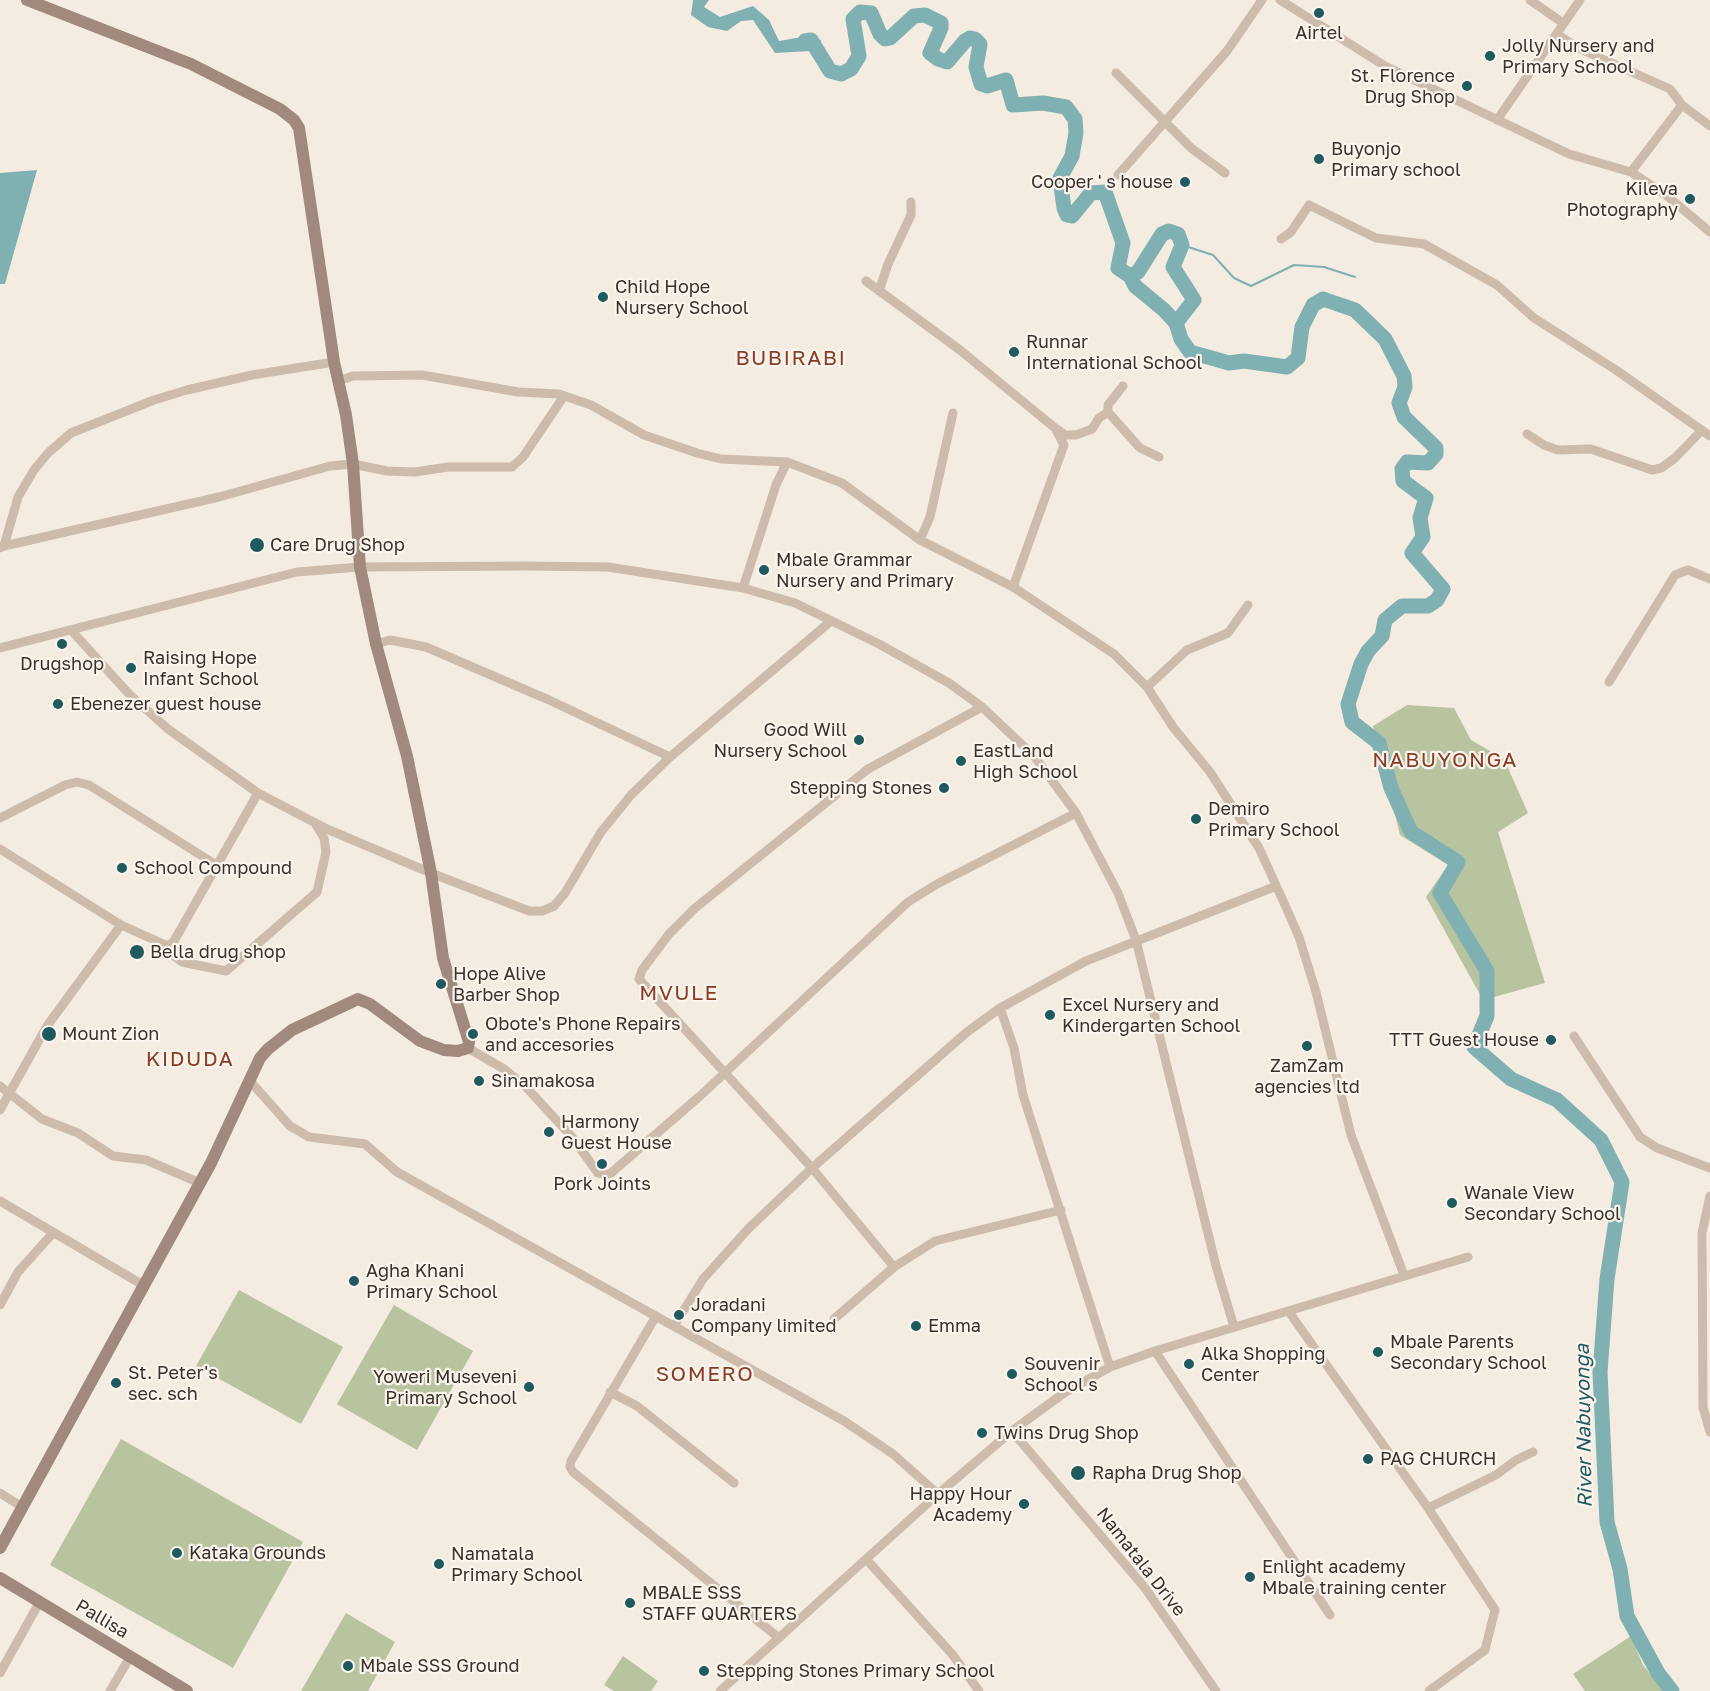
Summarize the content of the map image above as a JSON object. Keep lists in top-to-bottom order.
{
  "streets": {
    "street": ["Namatala Drive", "Pallisa"]
  },
  "districts": [
    "BUBIRABI",
    "NABUYONGA",
    "MVULE",
    "KIDUDA",
    "SOMERO"
  ],
  "water": ["River Nabuyonga"],
  "places": [
    "Airtel",
    "Jolly Nursery and Primary School",
    "St. Florence Drug Shop",
    "Buyonjo Primary school",
    "Cooper ' s house",
    "Kileva Photography",
    "Child Hope Nursery School",
    "Runnar International School",
    "Care Drug Shop",
    "Mbale Grammar Nursery and Primary",
    "Drugshop",
    "Raising Hope Infant School",
    "Ebenezer guest house",
    "Good Will Nursery School",
    "EastLand High School",
    "Stepping Stones",
    "Demiro Primary School",
    "School Compound",
    "Bella drug shop",
    "Hope Alive Barber Shop",
    "Excel Nursery and Kindergarten School",
    "Mount Zion",
    "Obote's Phone Repairs and accesories",
    "TTT Guest House",
    "ZamZam agencies ltd",
    "Sinamakosa",
    "Harmony Guest House",
    "Pork Joints",
    "Wanale View Secondary School",
    "Agha Khani Primary School",
    "Joradani Company limited",
    "Emma",
    "Mbale Parents Secondary School",
    "Alka Shopping Center",
    "Souvenir School s",
    "St. Peter's sec. sch",
    "Yoweri Museveni Primary School",
    "Twins Drug Shop",
    "PAG CHURCH",
    "Rapha Drug Shop",
    "Happy Hour Academy",
    "Kataka Grounds",
    "Namatala Primary School",
    "Enlight academy Mbale training center",
    "MBALE SSS STAFF QUARTERS",
    "Mbale SSS Ground",
    "Stepping Stones Primary School"
  ]
}
